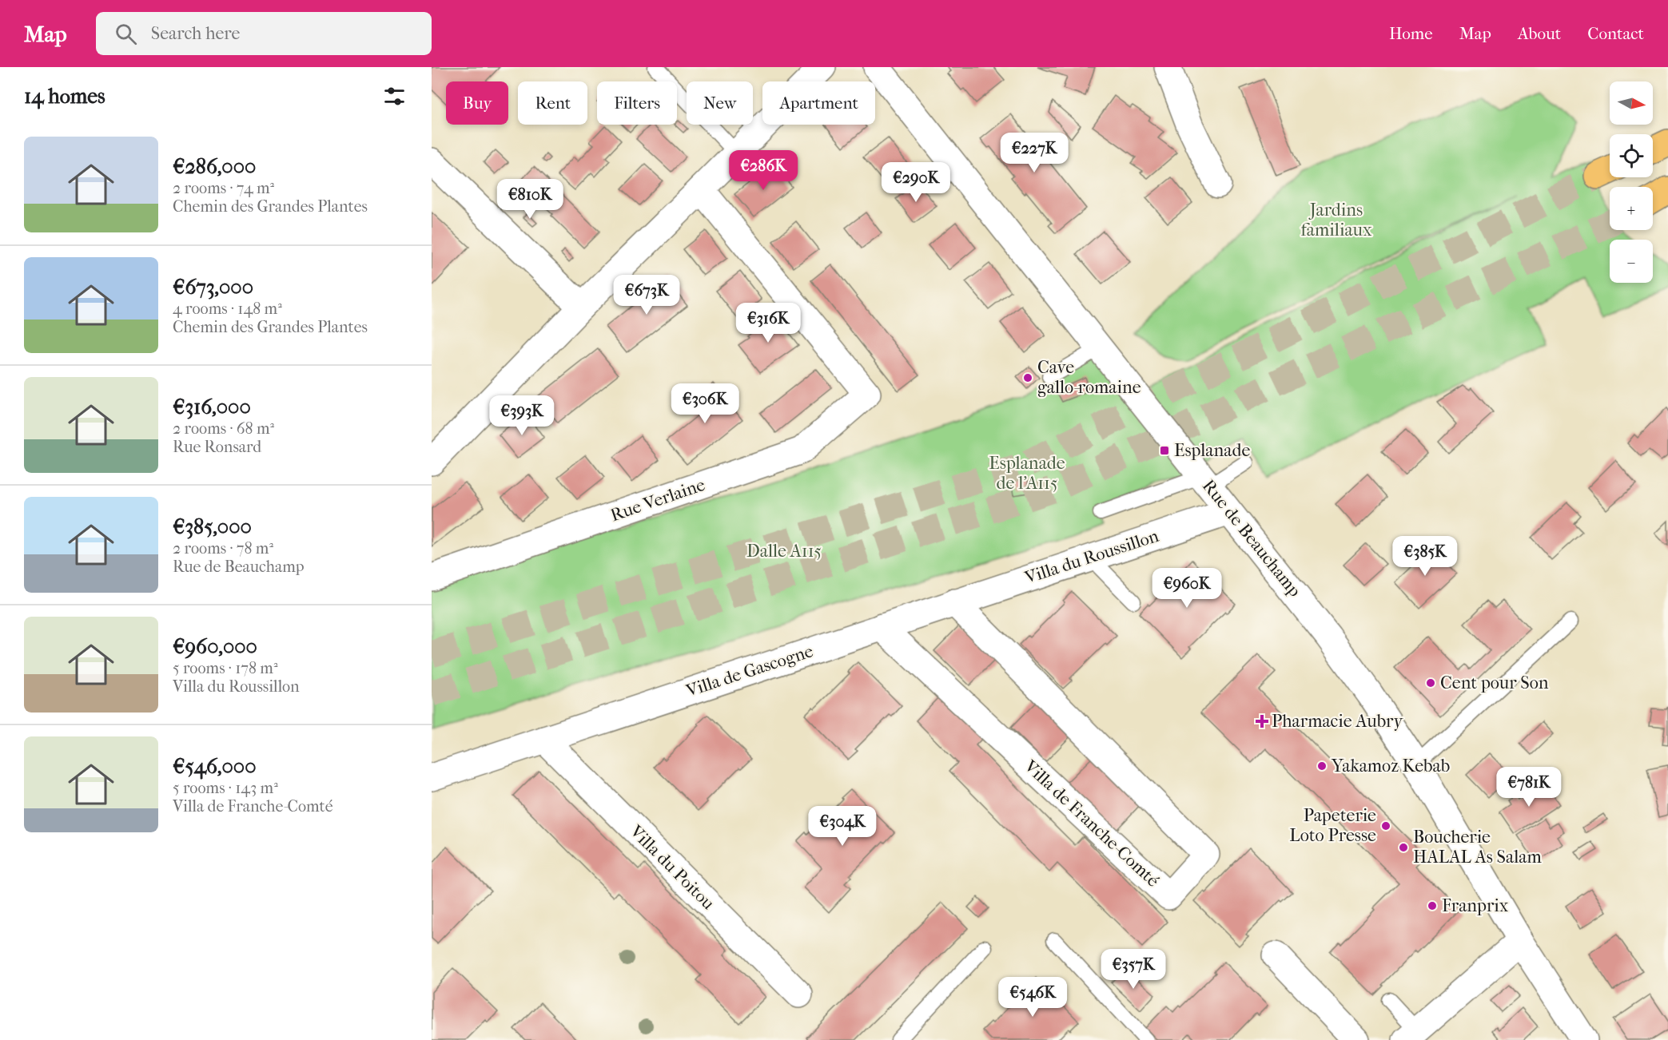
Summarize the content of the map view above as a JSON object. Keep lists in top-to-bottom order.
{
  "streets": {
    "street": [
      "Rue Verlaine",
      "Rue de Beauchamp",
      "Villa du Roussillon",
      "Villa de Gascogne",
      "Villa de Franche-Comté",
      "Villa du Poitou"
    ]
  },
  "crossings": [
    ["Rue de Beauchamp", "Villa du Roussillon"],
    ["Villa du Roussillon", "Villa de Gascogne"],
    ["Villa du Roussillon", "Villa de Franche-Comté"],
    ["Villa de Gascogne", "Villa de Franche-Comté"],
    ["Villa de Gascogne", "Villa du Poitou"]
  ],
  "parks": ["Jardins familiaux", "Esplanade de l'A115", "Dalle A115"],
  "places": {
    "other": [
      "Cave gallo-romaine",
      "Cent pour Son",
      "Yakamoz Kebab",
      "Papeterie Loto Presse",
      "Boucherie HALAL As Salam",
      "Franprix"
    ],
    "transit": ["Esplanade"],
    "health": ["Pharmacie Aubry"]
  },
  "north": "right",
  "page": {
    "header": "Map",
    "search": "Search here",
    "nav": [
      "Home",
      "Map",
      "About",
      "Contact"
    ],
    "heading": "14 homes",
    "map_buttons": ["+", "−"],
    "chip": [
      "Buy",
      "Rent",
      "Filters",
      "New",
      "Apartment"
    ],
    "list": [
      {
        "name": "€286,000",
        "note": "2 rooms · 74 m² · Chemin des Grandes Plantes"
      },
      {
        "name": "€673,000",
        "note": "4 rooms · 148 m² · Chemin des Grandes Plantes"
      },
      {
        "name": "€316,000",
        "note": "2 rooms · 68 m² · Rue Ronsard"
      },
      {
        "name": "€385,000",
        "note": "2 rooms · 78 m² · Rue de Beauchamp"
      },
      {
        "name": "€960,000",
        "note": "5 rooms · 178 m² · Villa du Roussillon"
      },
      {
        "name": "€546,000",
        "note": "5 rooms · 143 m² · Villa de Franche-Comté"
      }
    ],
    "price": [
      "€227K",
      "€286K",
      "€290K",
      "€810K",
      "€673K",
      "€316K",
      "€306K",
      "€393K",
      "€385K",
      "€960K",
      "€781K",
      "€304K",
      "€357K",
      "€546K"
    ]
  }
}
